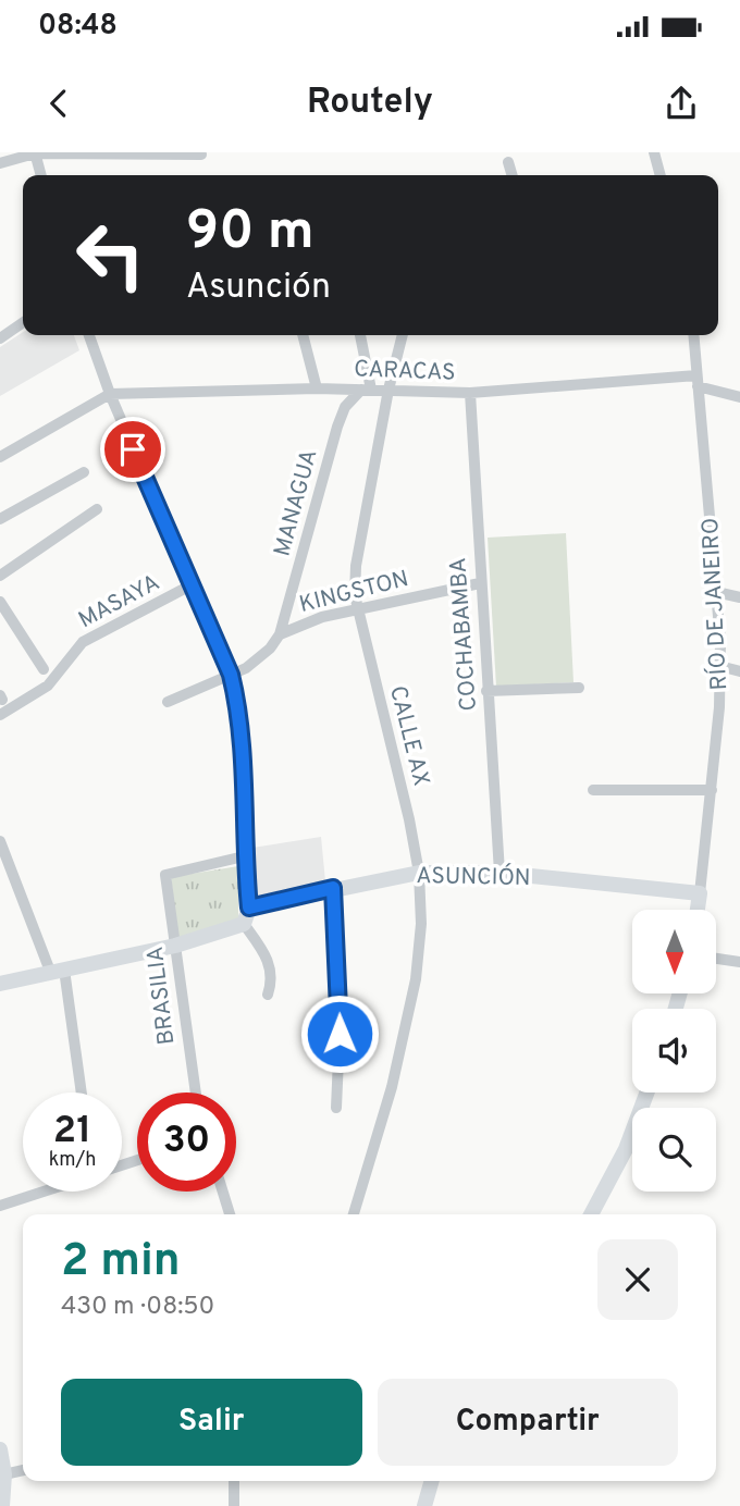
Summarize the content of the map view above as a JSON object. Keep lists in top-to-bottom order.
{
  "streets": {
    "street": [
      "CARACAS",
      "MANAGUA",
      "KINGSTON",
      "MASAYA",
      "RÍO DE JANEIRO",
      "COCHABAMBA",
      "CALLE AX",
      "ASUNCIÓN",
      "BRASILIA"
    ]
  },
  "crossings": [
    ["CARACAS", "MANAGUA"],
    ["CARACAS", "RÍO DE JANEIRO"],
    ["CARACAS", "COCHABAMBA"],
    ["CARACAS", "CALLE AX"],
    ["MANAGUA", "KINGSTON"],
    ["KINGSTON", "COCHABAMBA"],
    ["KINGSTON", "CALLE AX"],
    ["RÍO DE JANEIRO", "ASUNCIÓN"],
    ["COCHABAMBA", "ASUNCIÓN"],
    ["CALLE AX", "ASUNCIÓN"]
  ],
  "north": "bottom",
  "page": {
    "status": "08:48",
    "header": "Routely",
    "turn": ["90 m", "Asunción"],
    "speed": "21 km/h",
    "limit": "30",
    "heading": ["2 min", "430 m · 08:50"],
    "buttons": ["Salir", "Compartir"]
  }
}
